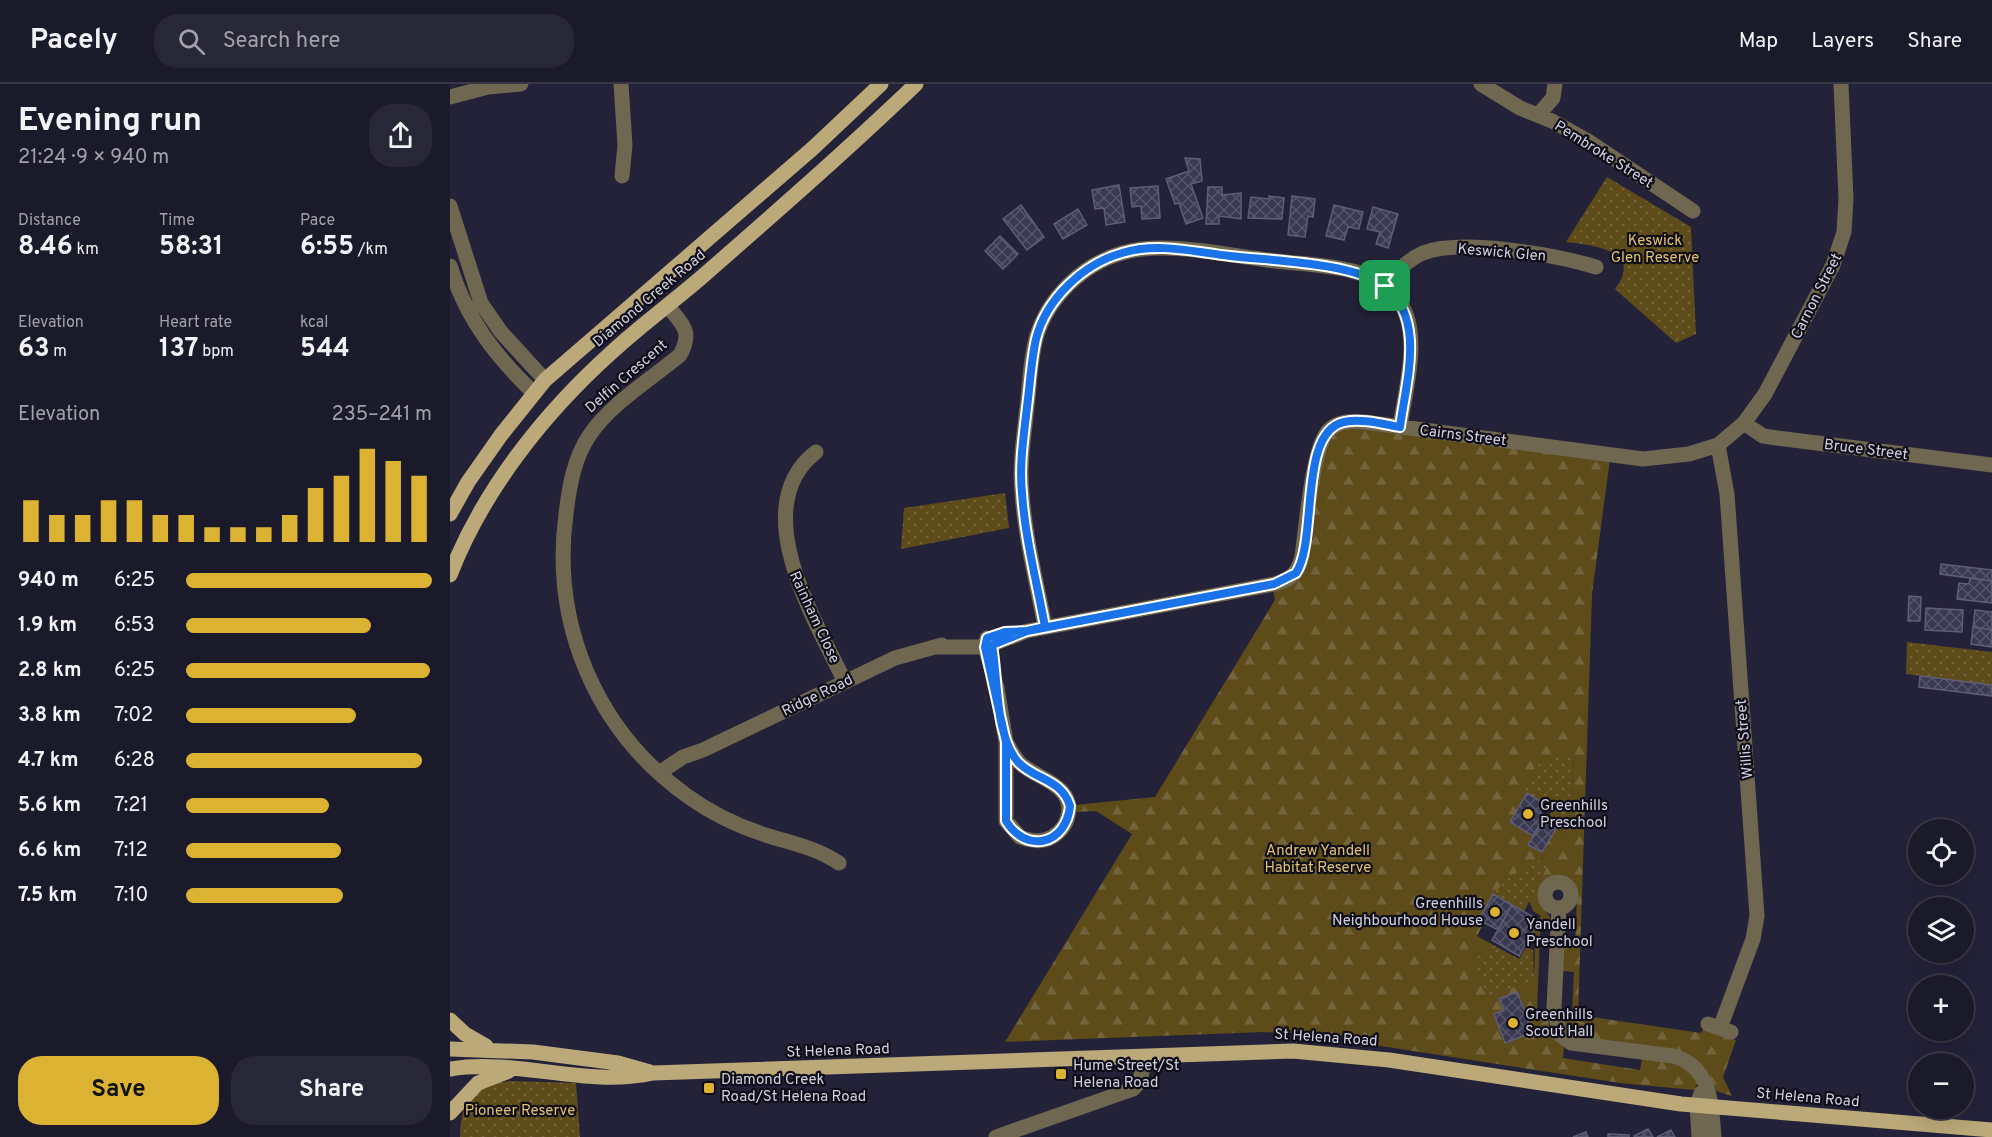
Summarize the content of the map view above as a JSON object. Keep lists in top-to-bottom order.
{
  "streets": {
    "main road": ["Diamond Creek Road", "Delfin Crescent", "St Helena Road"],
    "street": [
      "Pembroke Street",
      "Keswick Glen",
      "Carnon Street",
      "Cairns Street",
      "Bruce Street",
      "Rainham Close",
      "Ridge Road",
      "Willis Street"
    ]
  },
  "crossings": [
    ["Carnon Street", "Bruce Street"],
    ["Diamond Creek Road", "Delfin Crescent"],
    ["Delfin Crescent", "Ridge Road"],
    ["Cairns Street", "Ridge Road"],
    ["Cairns Street", "Willis Street"],
    ["Rainham Close", "Ridge Road"]
  ],
  "parks": ["Keswick Glen Reserve", "Andrew Yandell Habitat Reserve", "Pioneer Reserve"],
  "places": {
    "other": [
      "Greenhills Preschool",
      "Greenhills Neighbourhood House",
      "Yandell Preschool",
      "Greenhills Scout Hall"
    ],
    "transit": ["Hume Street/St Helena Road", "Diamond Creek Road/St Helena Road"]
  },
  "page": {
    "header": "Pacely",
    "search": "Search here",
    "nav": ["Map", "Layers", "Share"],
    "heading": ["Evening run", "21:24 · 9 × 940 m"],
    "stats": [
      ["Distance", "8.46 km"],
      ["Time", "58:31"],
      ["Pace", "6:55 /km"],
      ["Elevation", "63 m"],
      ["Heart rate", "137 bpm"],
      ["kcal", "544"]
    ],
    "chart": ["Elevation", "235–241 m"],
    "list": [
      {
        "name": "940 m",
        "note": "6:25"
      },
      {
        "name": "1.9 km",
        "note": "6:53"
      },
      {
        "name": "2.8 km",
        "note": "6:25"
      },
      {
        "name": "3.8 km",
        "note": "7:02"
      },
      {
        "name": "4.7 km",
        "note": "6:28"
      },
      {
        "name": "5.6 km",
        "note": "7:21"
      },
      {
        "name": "6.6 km",
        "note": "7:12"
      },
      {
        "name": "7.5 km",
        "note": "7:10"
      }
    ],
    "map_buttons": ["+", "−"],
    "buttons": ["Save", "Share"]
  }
}
